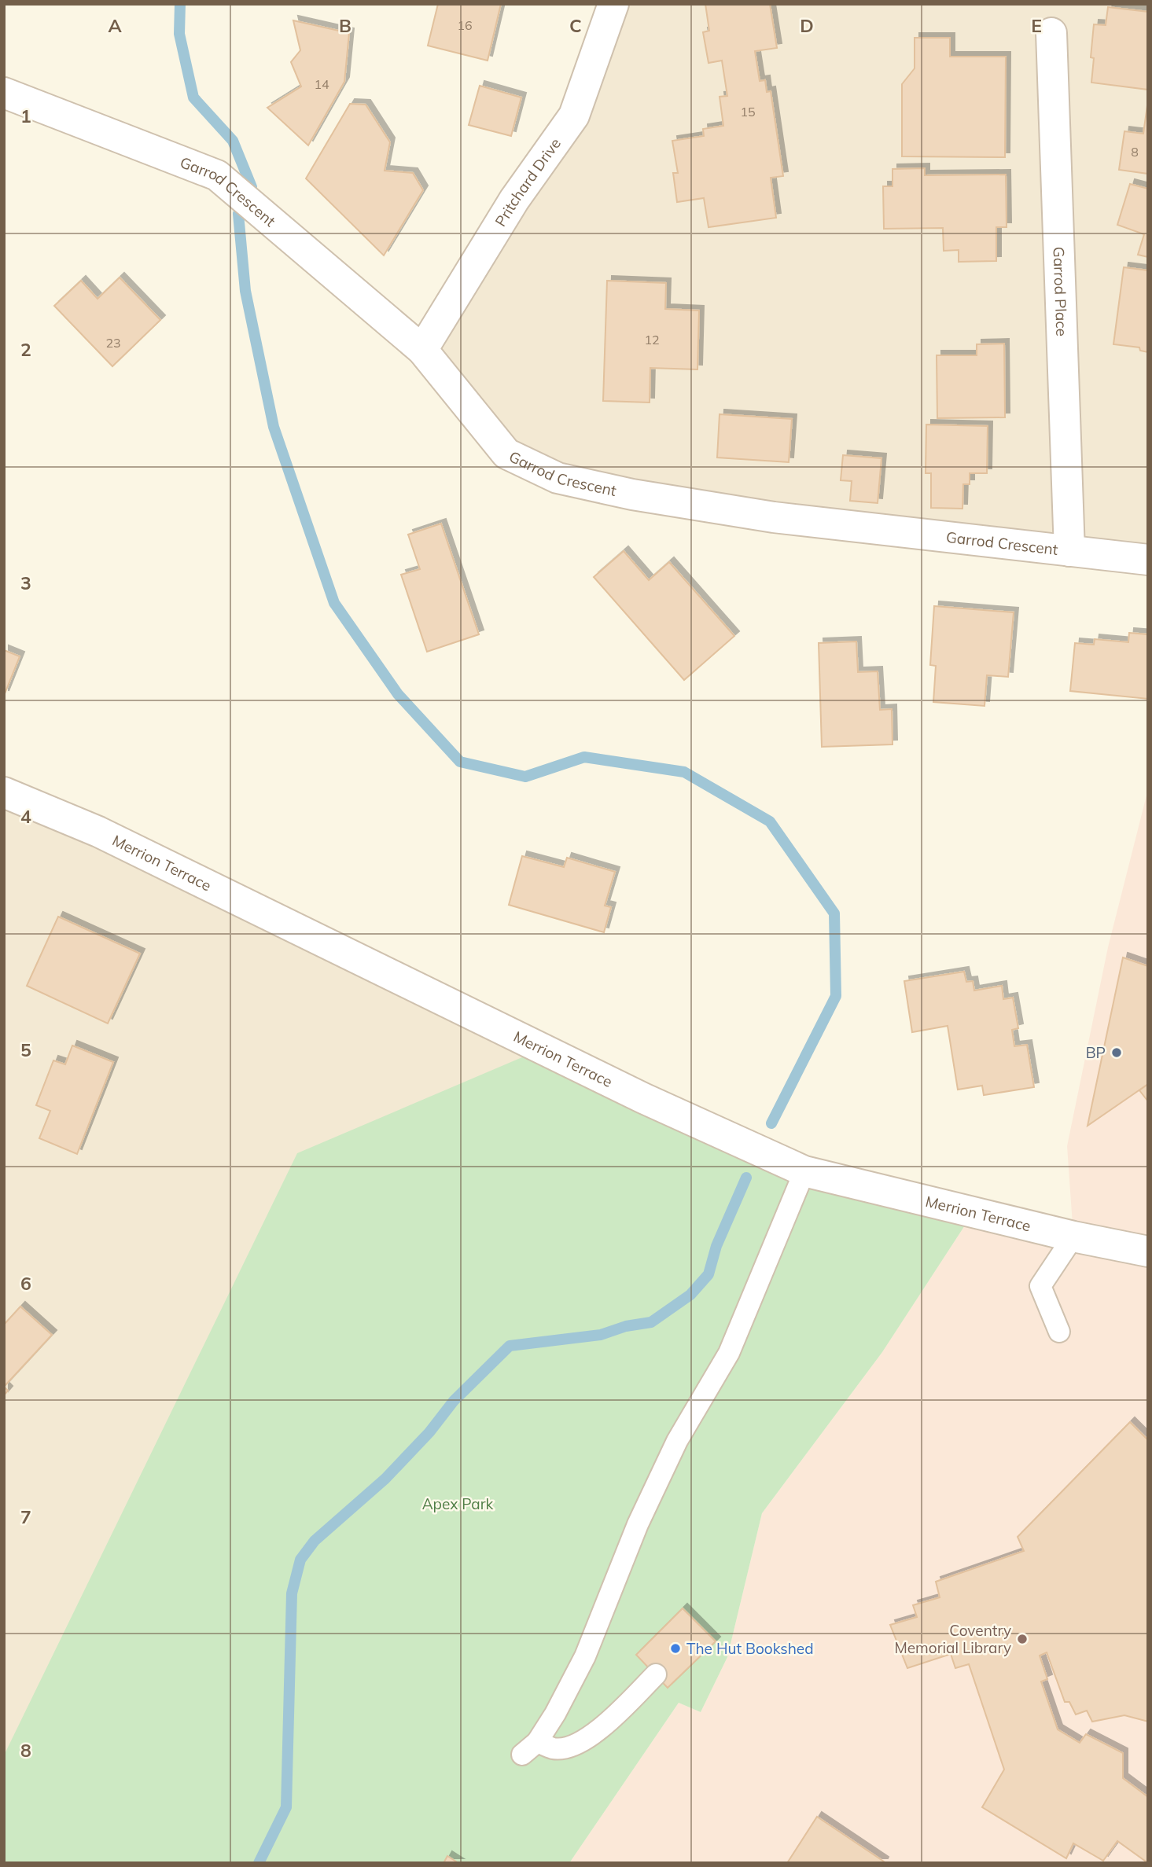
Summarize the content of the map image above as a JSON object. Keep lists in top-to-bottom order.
{
  "streets": {
    "street": [
      "Pritchard Drive",
      "Garrod Crescent",
      "Garrod Place",
      "Merrion Terrace"
    ]
  },
  "crossings": [
    ["Pritchard Drive", "Garrod Crescent"],
    ["Garrod Crescent", "Garrod Place"]
  ],
  "parks": ["Apex Park"],
  "places": ["BP", "Coventry Memorial Library", "The Hut Bookshed"],
  "house_numbers": [
    "16",
    "14",
    "15",
    "8",
    "12",
    "23"
  ],
  "grid": {
    "columns": [
      "A",
      "B",
      "C",
      "D",
      "E"
    ],
    "rows": [
      "1",
      "2",
      "3",
      "4",
      "5",
      "6",
      "7",
      "8"
    ]
  }
}
